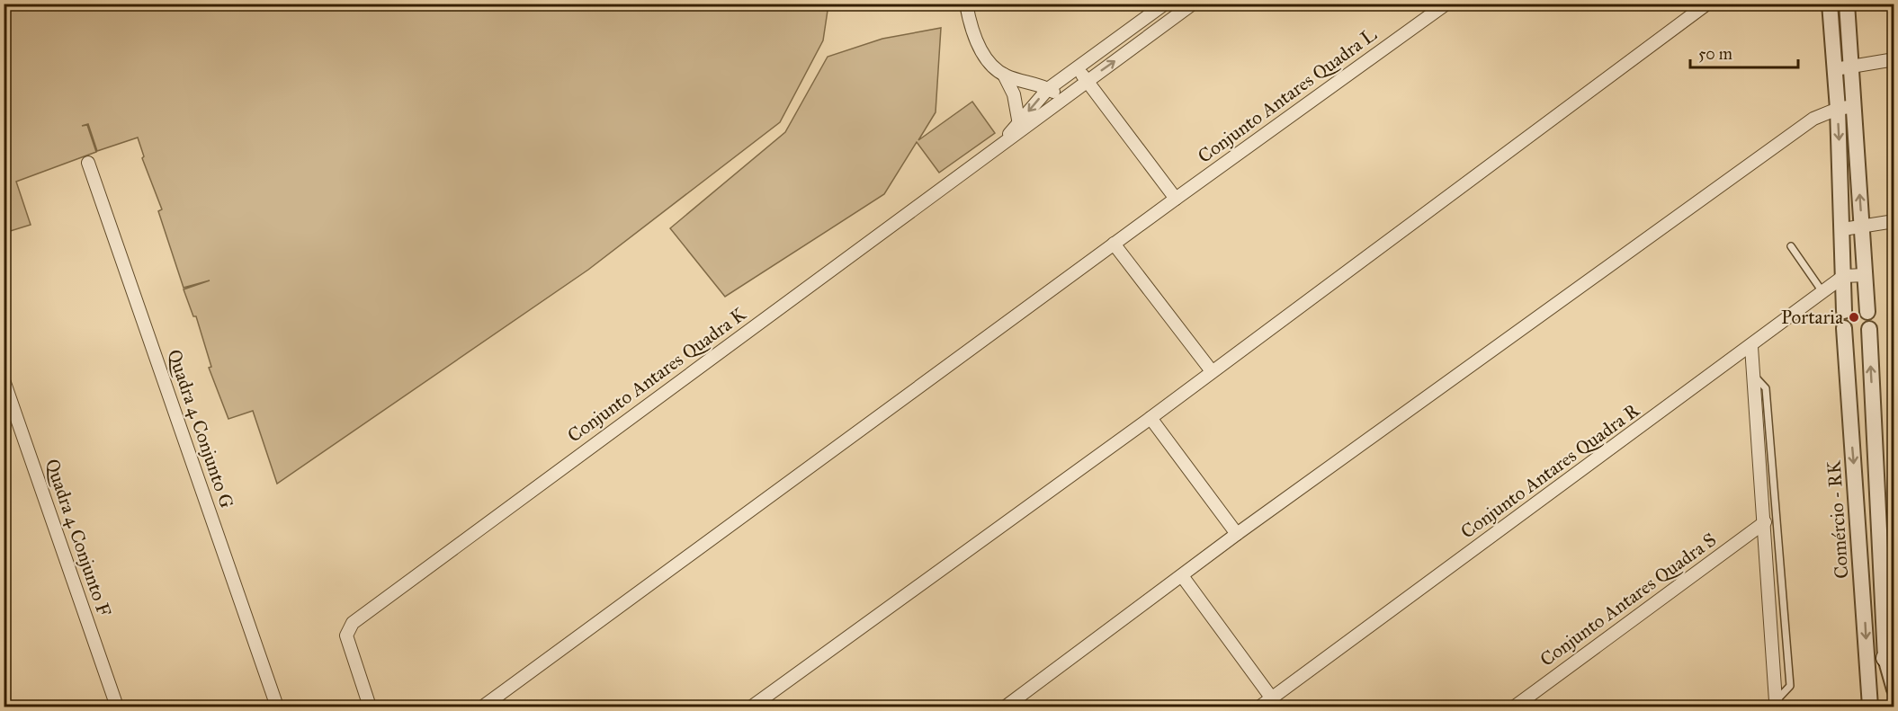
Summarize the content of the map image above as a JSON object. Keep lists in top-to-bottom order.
{
  "streets": {
    "street": [
      "Conjunto Antares Quadra L",
      "Conjunto Antares Quadra K",
      "Quadra 4 Conjunto G",
      "Conjunto Antares Quadra R",
      "Comércio - RK",
      "Quadra 4 Conjunto F",
      "Conjunto Antares Quadra S"
    ]
  },
  "places": ["Portaria"],
  "scale_bar": "50 m"
}
